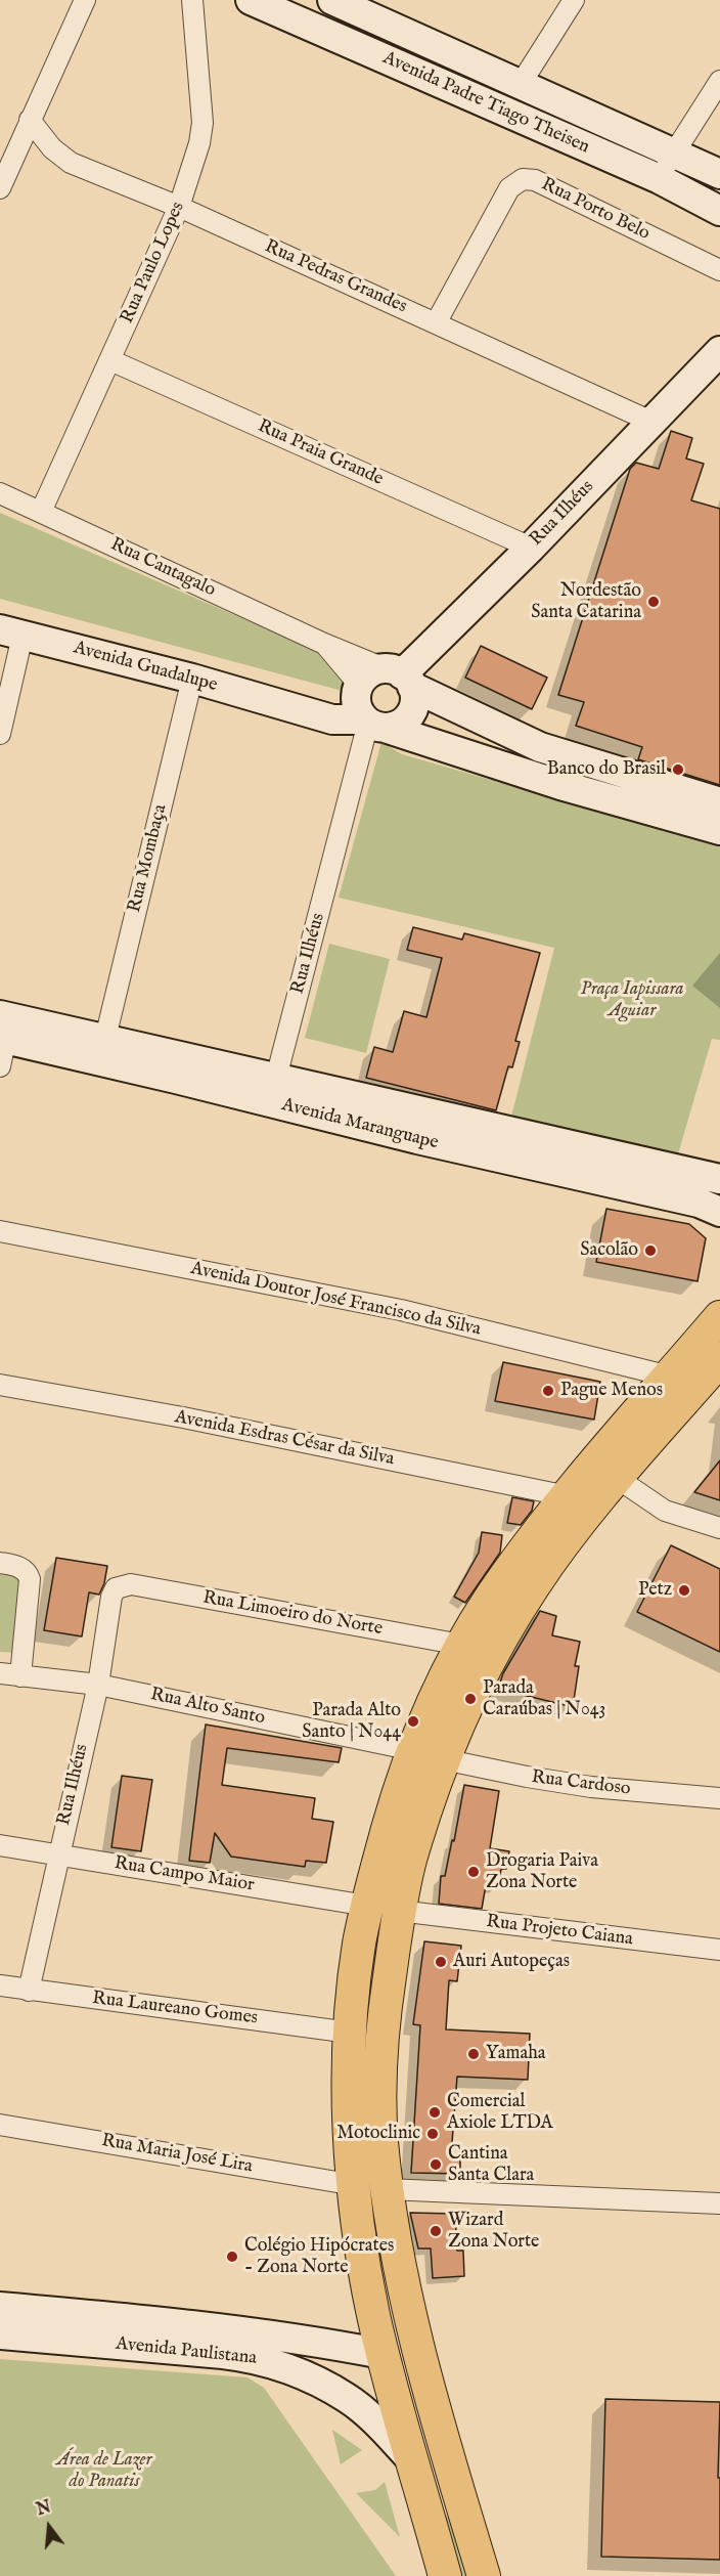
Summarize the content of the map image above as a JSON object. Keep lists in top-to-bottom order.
{
  "streets": {
    "main road": [
      "Avenida Padre Tiago Theisen",
      "Rua Ilhéus",
      "Avenida Guadalupe",
      "Avenida Maranguape",
      "Avenida Paulistana"
    ],
    "street": [
      "Rua Porto Belo",
      "Rua Paulo Lopes",
      "Rua Pedras Grandes",
      "Rua Praia Grande",
      "Rua Cantagalo",
      "Rua Mombaça",
      "Avenida Doutor José Francisco da Silva",
      "Avenida Esdras César da Silva",
      "Rua Limoeiro do Norte",
      "Rua Alto Santo",
      "Rua Cardoso",
      "Rua Campo Maior",
      "Rua Projeto Caiana",
      "Rua Laureano Gomes",
      "Rua Maria José Lira"
    ]
  },
  "crossings": [
    ["Rua Porto Belo", "Rua Pedras Grandes"],
    ["Rua Paulo Lopes", "Rua Pedras Grandes"],
    ["Rua Paulo Lopes", "Rua Praia Grande"],
    ["Rua Paulo Lopes", "Rua Cantagalo"],
    ["Rua Pedras Grandes", "Rua Ilhéus"],
    ["Rua Praia Grande", "Rua Ilhéus"],
    ["Rua Ilhéus", "Rua Cantagalo"],
    ["Rua Ilhéus", "Avenida Guadalupe"],
    ["Rua Ilhéus", "Avenida Maranguape"],
    ["Rua Ilhéus", "Rua Limoeiro do Norte"],
    ["Rua Ilhéus", "Rua Alto Santo"],
    ["Rua Ilhéus", "Rua Campo Maior"],
    ["Rua Ilhéus", "Rua Laureano Gomes"],
    ["Rua Cantagalo", "Avenida Guadalupe"],
    ["Avenida Guadalupe", "Rua Mombaça"],
    ["Rua Mombaça", "Avenida Maranguape"],
    ["Rua Alto Santo", "Rua Cardoso"]
  ],
  "parks": ["Praça Iapissara Aguiar", "Área de Lazer do Panatis"],
  "places": [
    "Nordestão Santa Catarina",
    "Banco do Brasil",
    "Sacolão",
    "Pague Menos",
    "Petz",
    "Parada Caraúbas | N043",
    "Parada Alto Santo | N044",
    "Drogaria Paiva Zona Norte",
    "Auri Autopeças",
    "Yamaha",
    "Comercial Axiole LTDA",
    "Motoclinic",
    "Cantina Santa Clara",
    "Wizard Zona Norte",
    "Colégio Hipócrates - Zona Norte"
  ],
  "north": "top"
}
